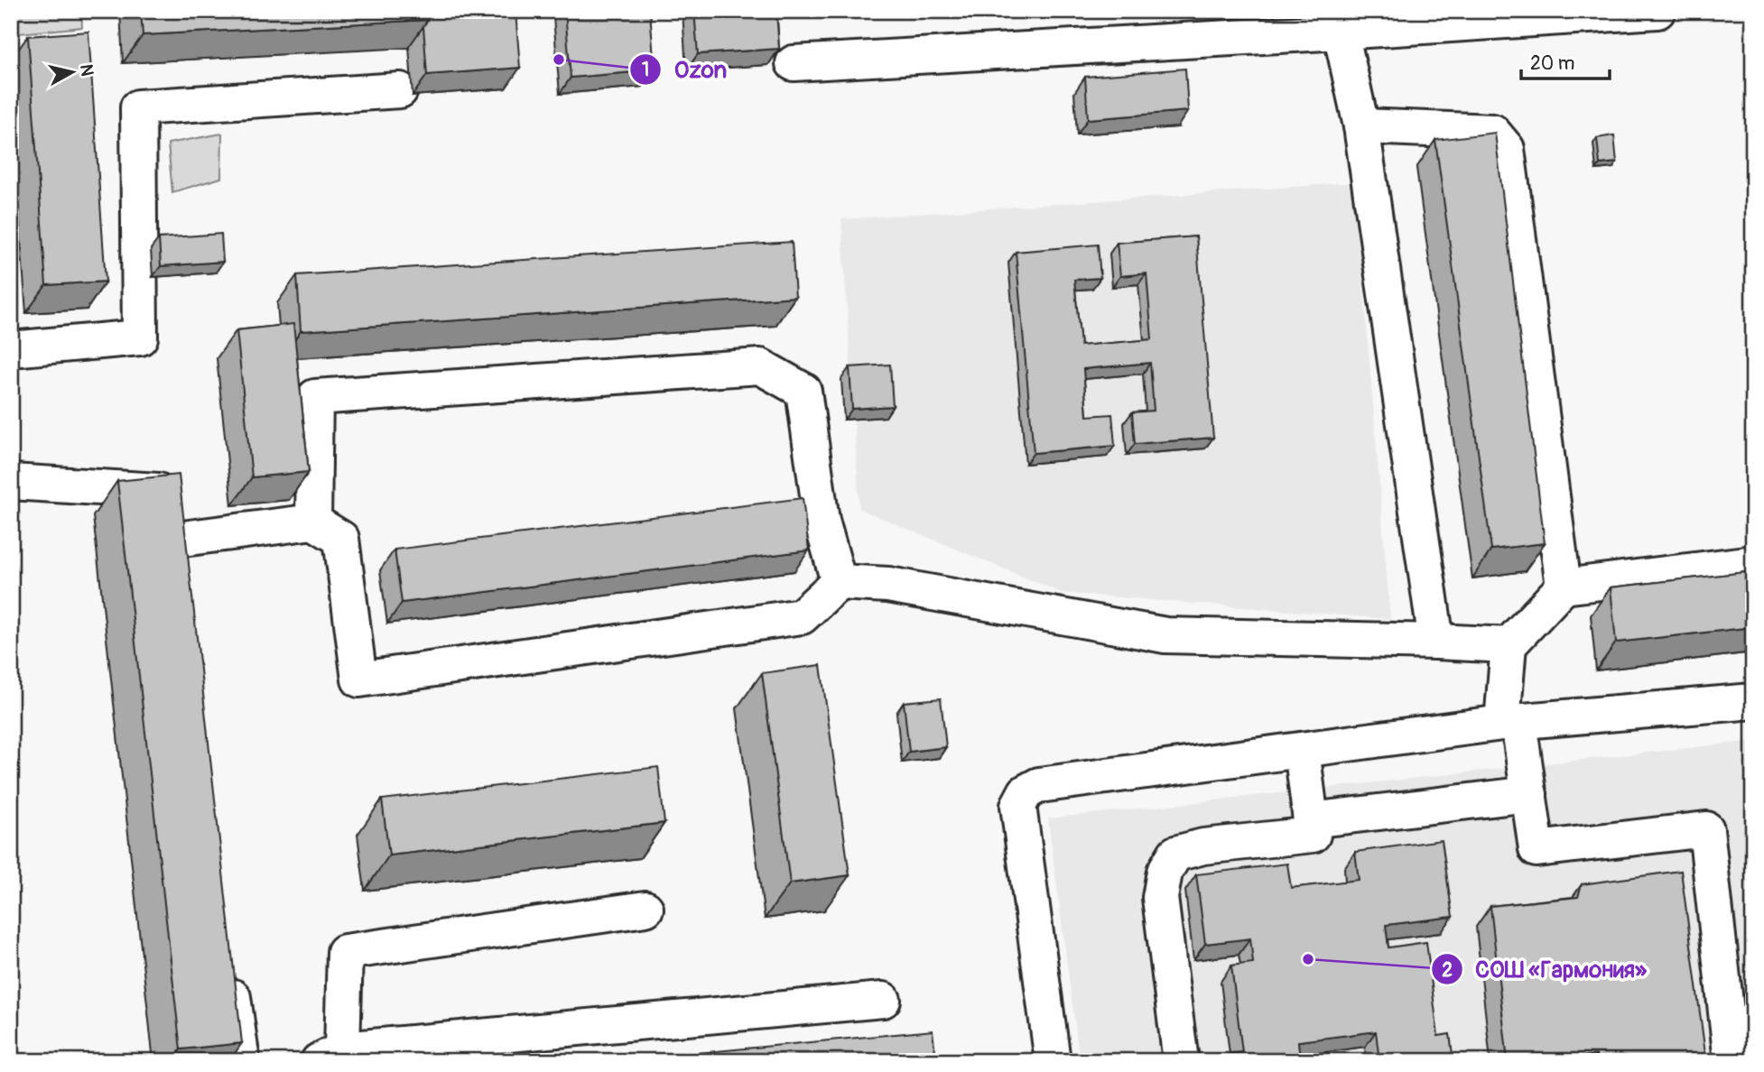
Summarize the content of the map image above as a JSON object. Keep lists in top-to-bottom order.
{
  "places": ["Ozon", "СОШ «Гармония»"],
  "scale_bar": "20 m",
  "north": "right"
}
